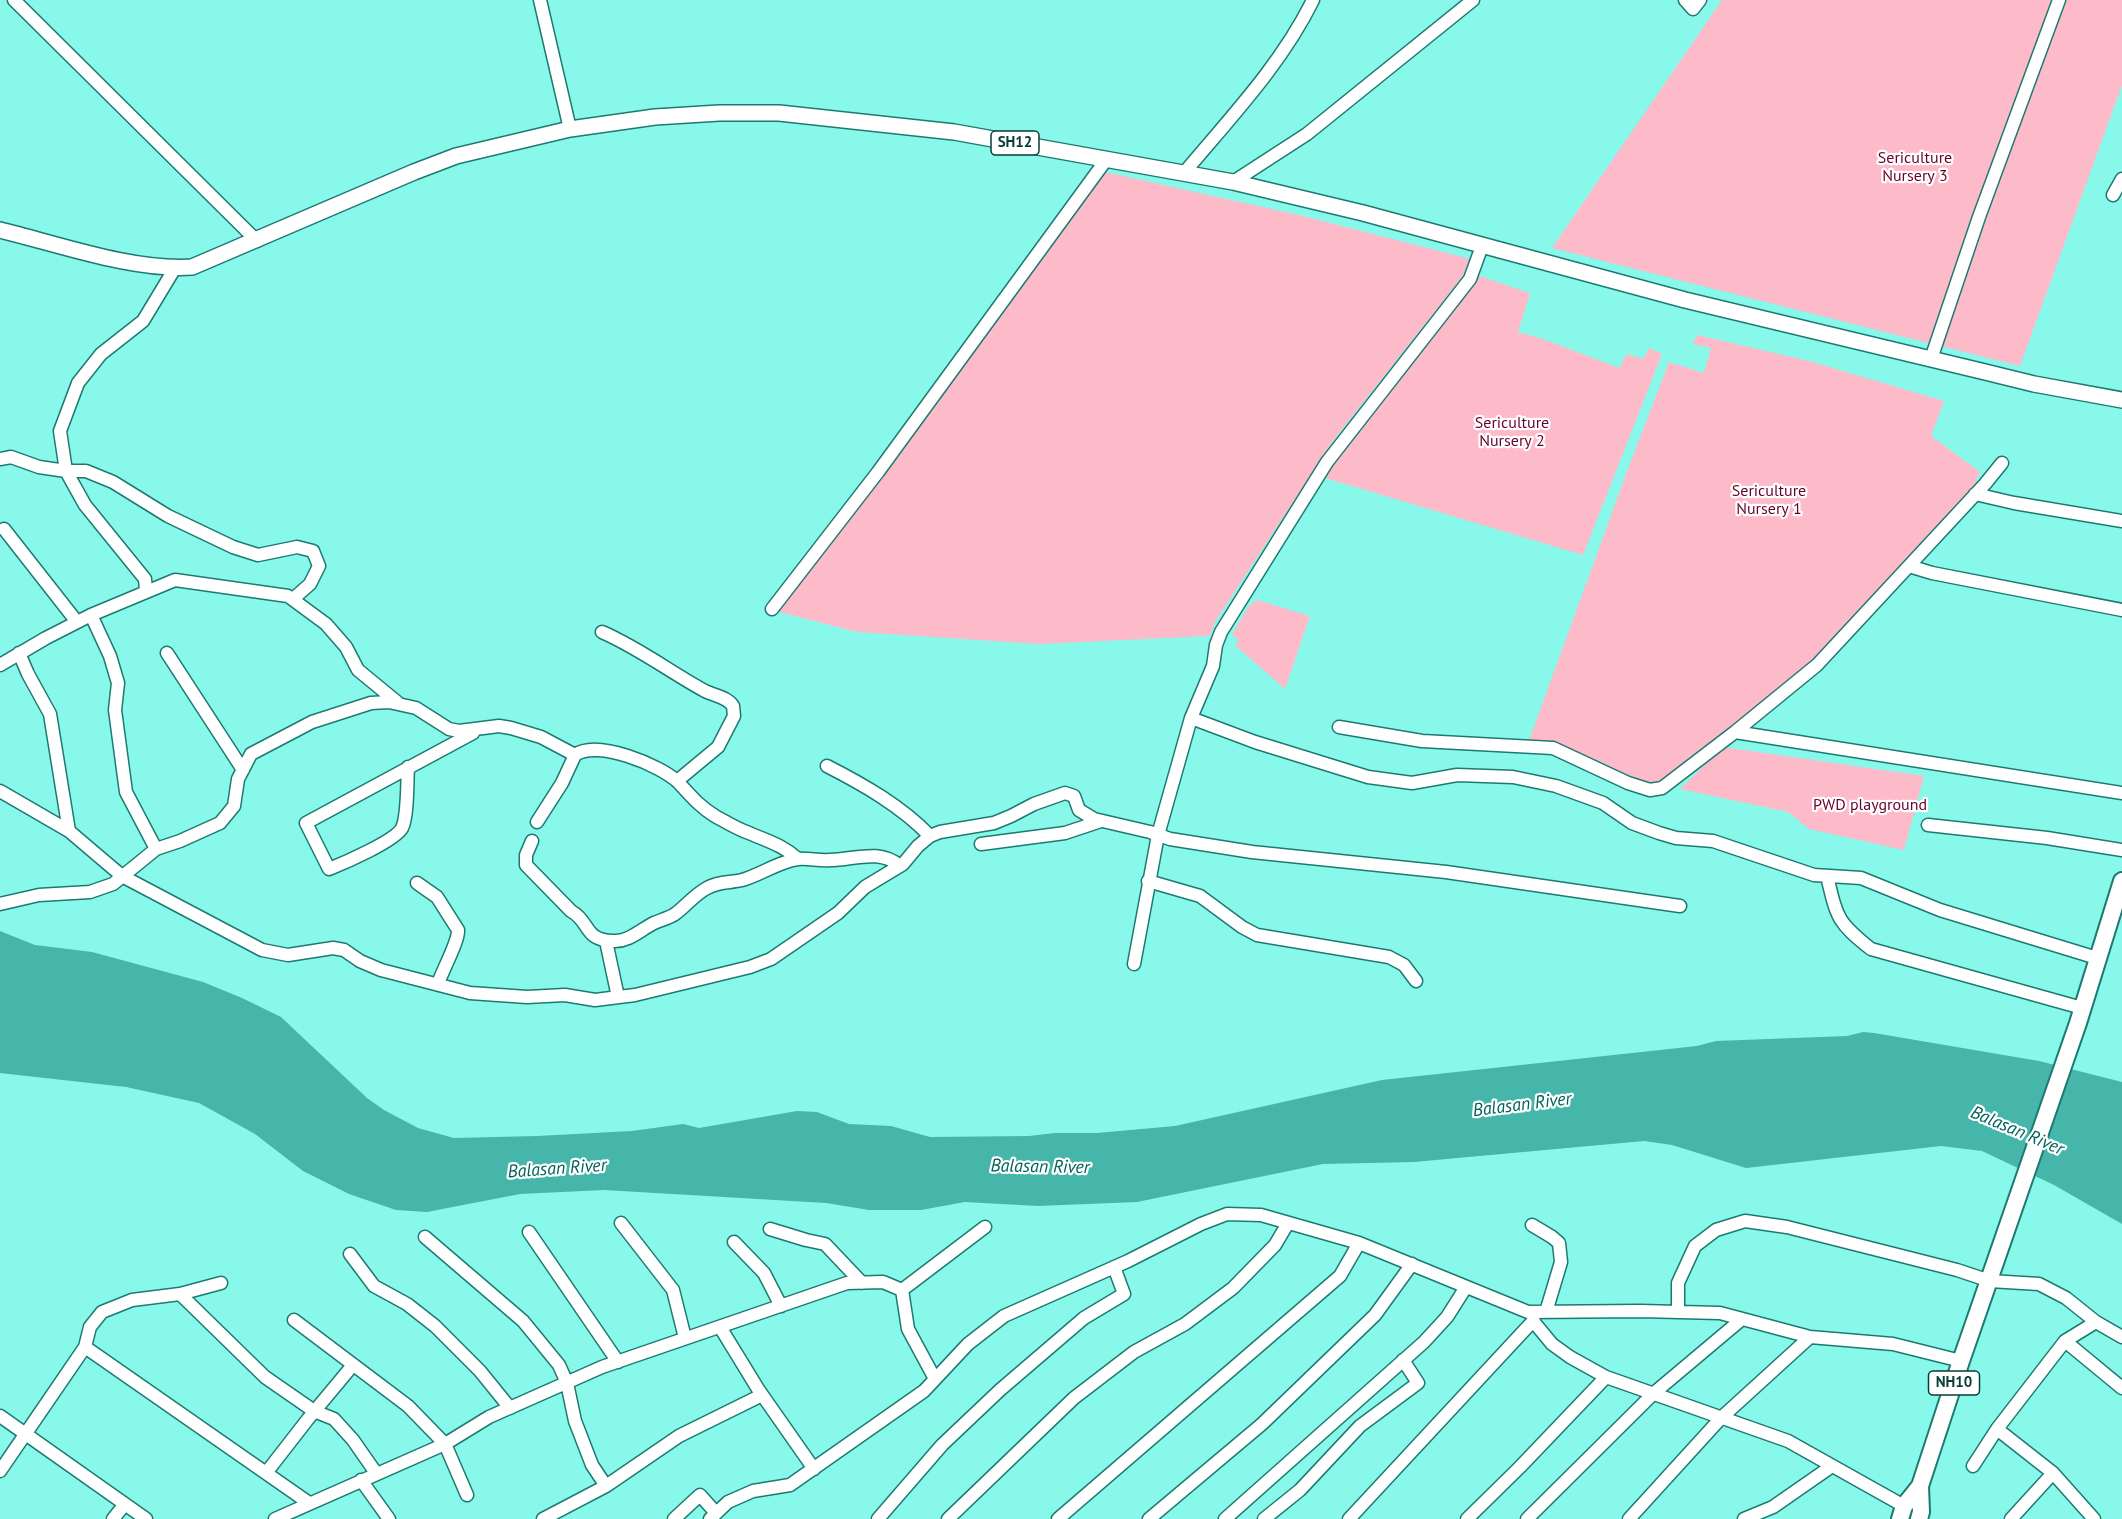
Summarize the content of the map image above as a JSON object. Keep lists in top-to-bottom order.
{
  "streets": {
    "highway": ["NH10"],
    "main road": ["SH12"]
  },
  "water": ["Balasan River"],
  "parks": [
    "Sericulture Nursery 3",
    "Sericulture Nursery 2",
    "Sericulture Nursery 1",
    "PWD playground"
  ]
}
